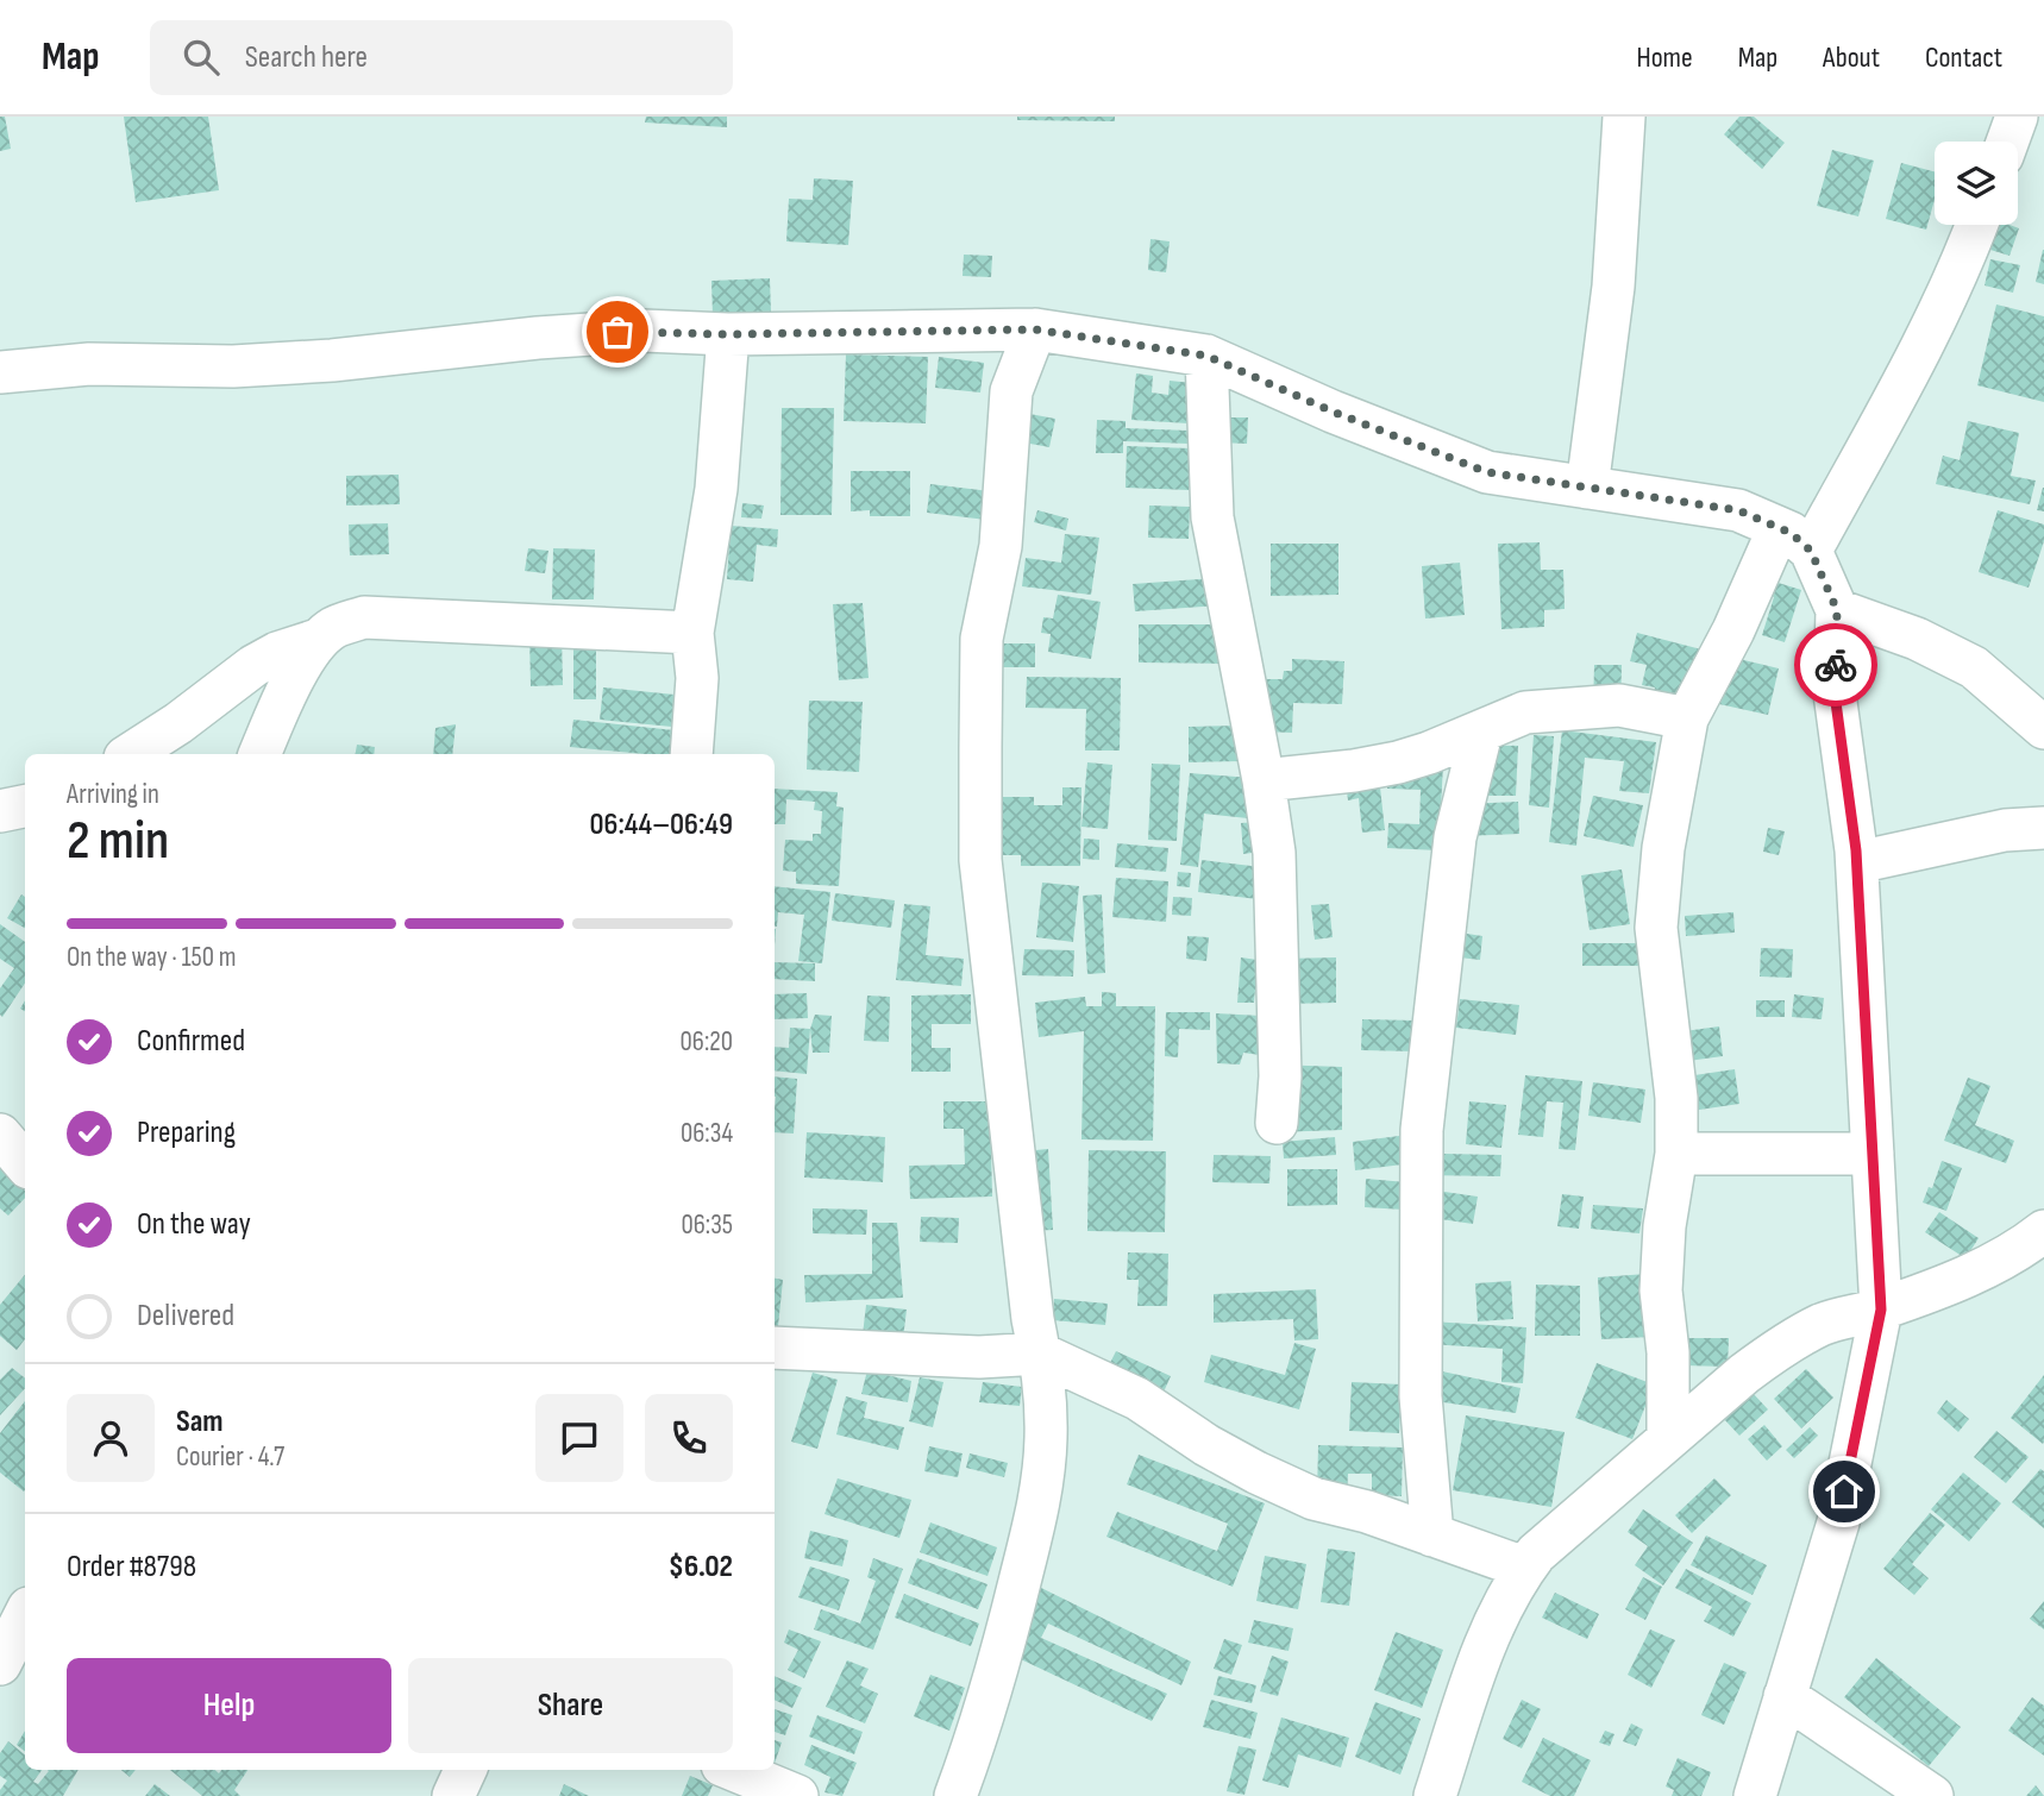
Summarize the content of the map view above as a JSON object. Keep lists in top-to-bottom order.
{
  "page": {
    "header": "Map",
    "search": "Search here",
    "nav": [
      "Home",
      "Map",
      "About",
      "Contact"
    ],
    "heading": ["2 min", "Arriving in", "06:44–06:49"],
    "panel": [
      "Sam",
      "Courier · 4.7",
      "Order #8798",
      "$6.02"
    ],
    "bar": "On the way · 150 m",
    "list": [
      ["Confirmed", "06:20"],
      ["Preparing", "06:34"],
      ["On the way", "06:35"],
      "Delivered"
    ],
    "buttons": ["Help", "Share"]
  }
}
